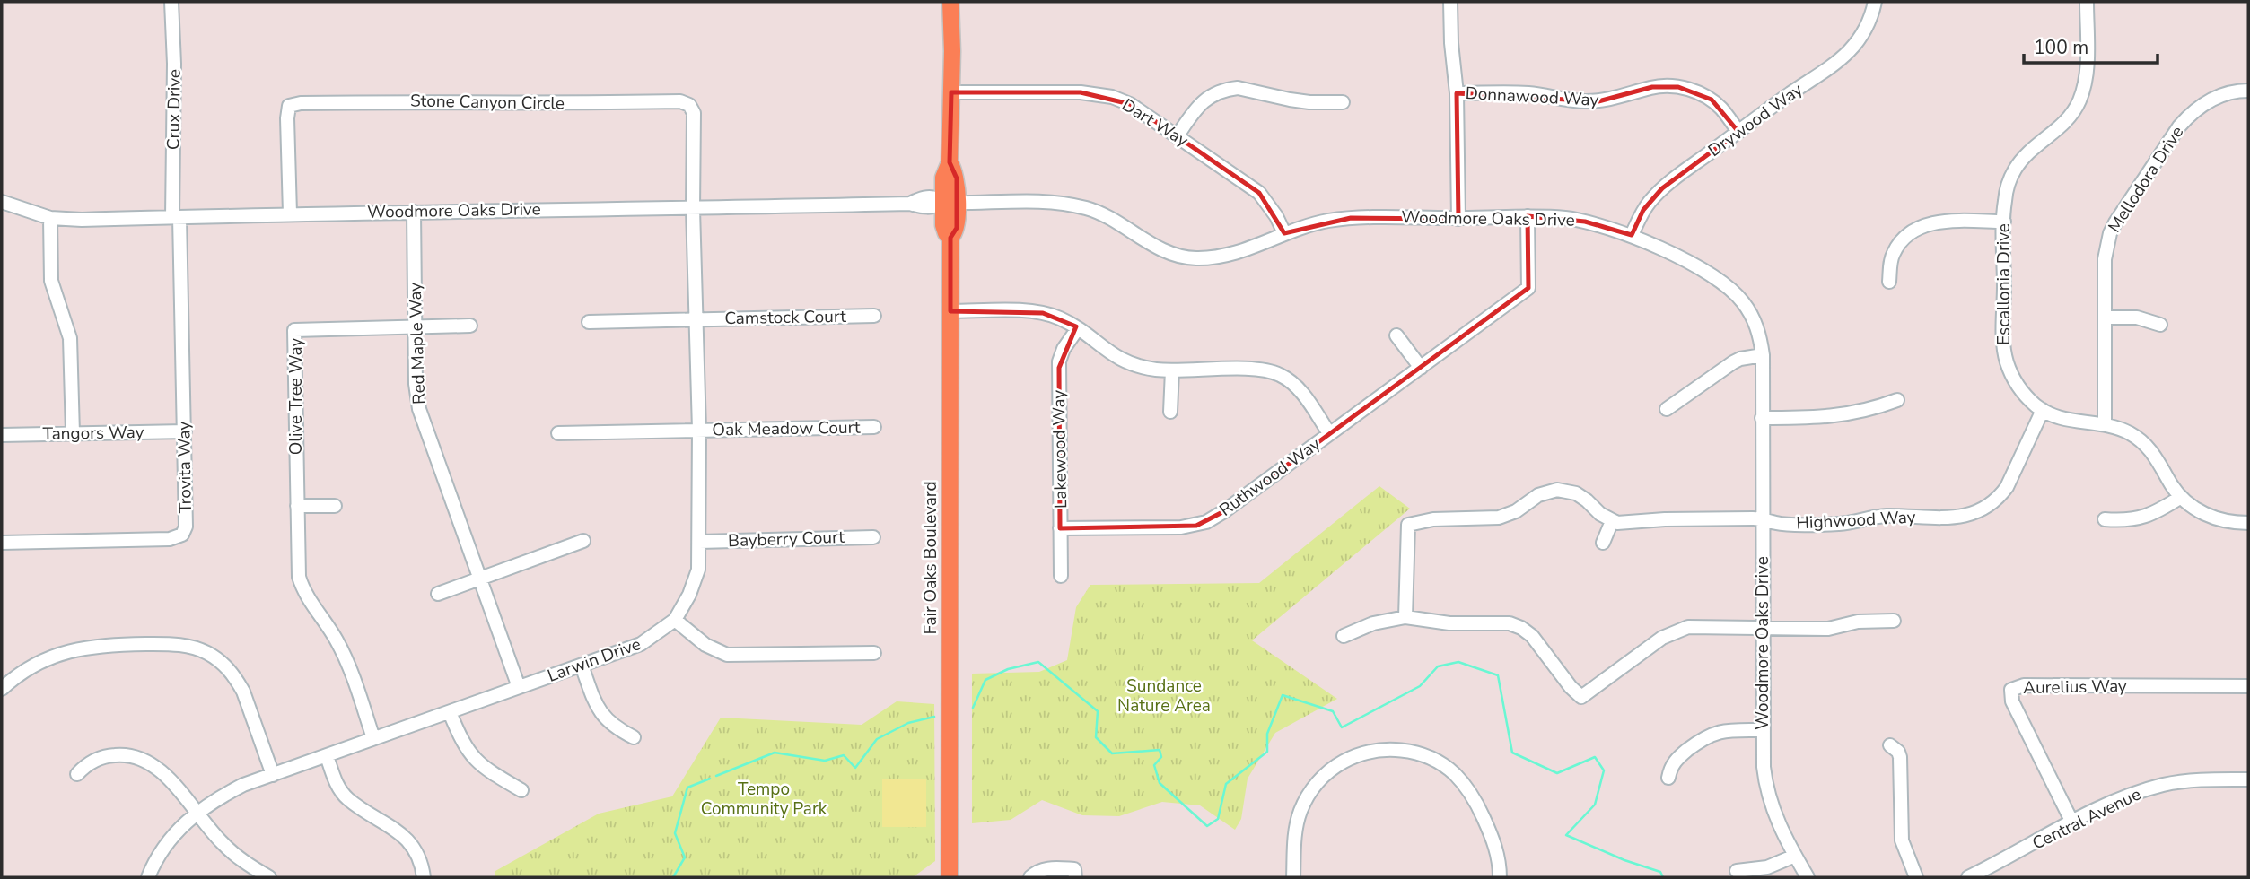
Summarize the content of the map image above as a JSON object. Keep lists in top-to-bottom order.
{
  "streets": {
    "main road": ["Fair Oaks Boulevard"],
    "street": [
      "Donnawood Way",
      "Stone Canyon Circle",
      "Crux Drive",
      "Drywood Way",
      "Dart Way",
      "Mellodora Drive",
      "Woodmore Oaks Drive",
      "Escallonia Drive",
      "Camstock Court",
      "Red Maple Way",
      "Olive Tree Way",
      "Oak Meadow Court",
      "Tangors Way",
      "Lakewood Way",
      "Trovita Way",
      "Ruthwood Way",
      "Highwood Way",
      "Bayberry Court",
      "Larwin Drive",
      "Aurelius Way",
      "Central Avenue"
    ]
  },
  "crossings": [
    ["Donnawood Way", "Drywood Way"],
    ["Stone Canyon Circle", "Woodmore Oaks Drive"],
    ["Stone Canyon Circle", "Larwin Drive"],
    ["Crux Drive", "Woodmore Oaks Drive"],
    ["Crux Drive", "Trovita Way"],
    ["Drywood Way", "Woodmore Oaks Drive"],
    ["Dart Way", "Woodmore Oaks Drive"],
    ["Dart Way", "Fair Oaks Boulevard"],
    ["Mellodora Drive", "Escallonia Drive"],
    ["Woodmore Oaks Drive", "Red Maple Way"],
    ["Woodmore Oaks Drive", "Trovita Way"],
    ["Woodmore Oaks Drive", "Ruthwood Way"],
    ["Woodmore Oaks Drive", "Highwood Way"],
    ["Woodmore Oaks Drive", "Fair Oaks Boulevard"],
    ["Woodmore Oaks Drive", "Larwin Drive"],
    ["Escallonia Drive", "Highwood Way"],
    ["Camstock Court", "Larwin Drive"],
    ["Red Maple Way", "Olive Tree Way"],
    ["Red Maple Way", "Larwin Drive"],
    ["Olive Tree Way", "Larwin Drive"],
    ["Oak Meadow Court", "Larwin Drive"],
    ["Tangors Way", "Trovita Way"],
    ["Lakewood Way", "Ruthwood Way"],
    ["Bayberry Court", "Larwin Drive"],
    ["Aurelius Way", "Central Avenue"]
  ],
  "parks": ["Sundance Nature Area", "Tempo Community Park"],
  "scale_bar": "100 m"
}
